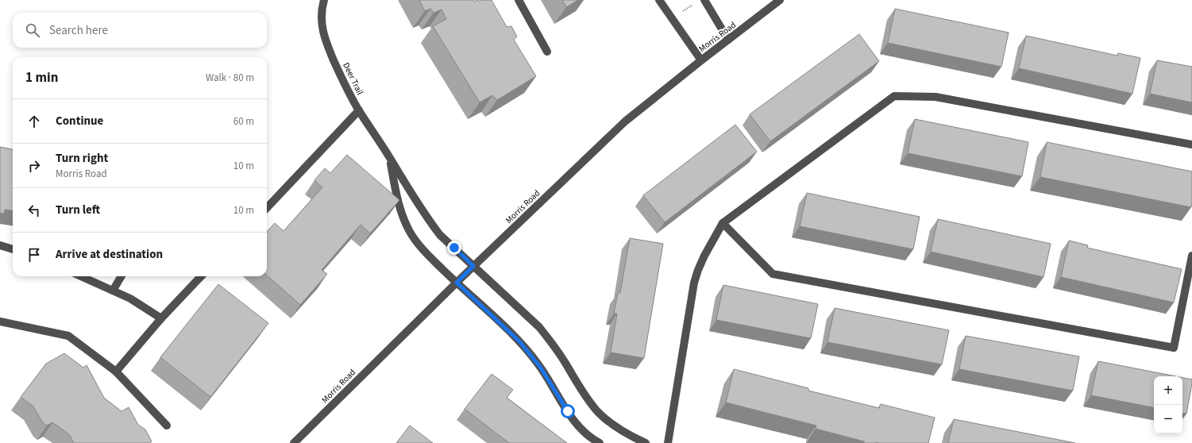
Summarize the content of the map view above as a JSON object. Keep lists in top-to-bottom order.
{
  "streets": {
    "street": ["Morris Road", "Deer Trail"]
  },
  "crossings": [
    ["Morris Road", "Deer Trail"]
  ],
  "page": {
    "search": "Search here",
    "heading": ["1 min", "Walk · 80 m"],
    "list": [
      ["Continue", "60 m"],
      ["Turn right", "Morris Road", "10 m"],
      ["Turn left", "10 m"],
      "Arrive at destination"
    ],
    "map_buttons": ["+", "−"]
  }
}
